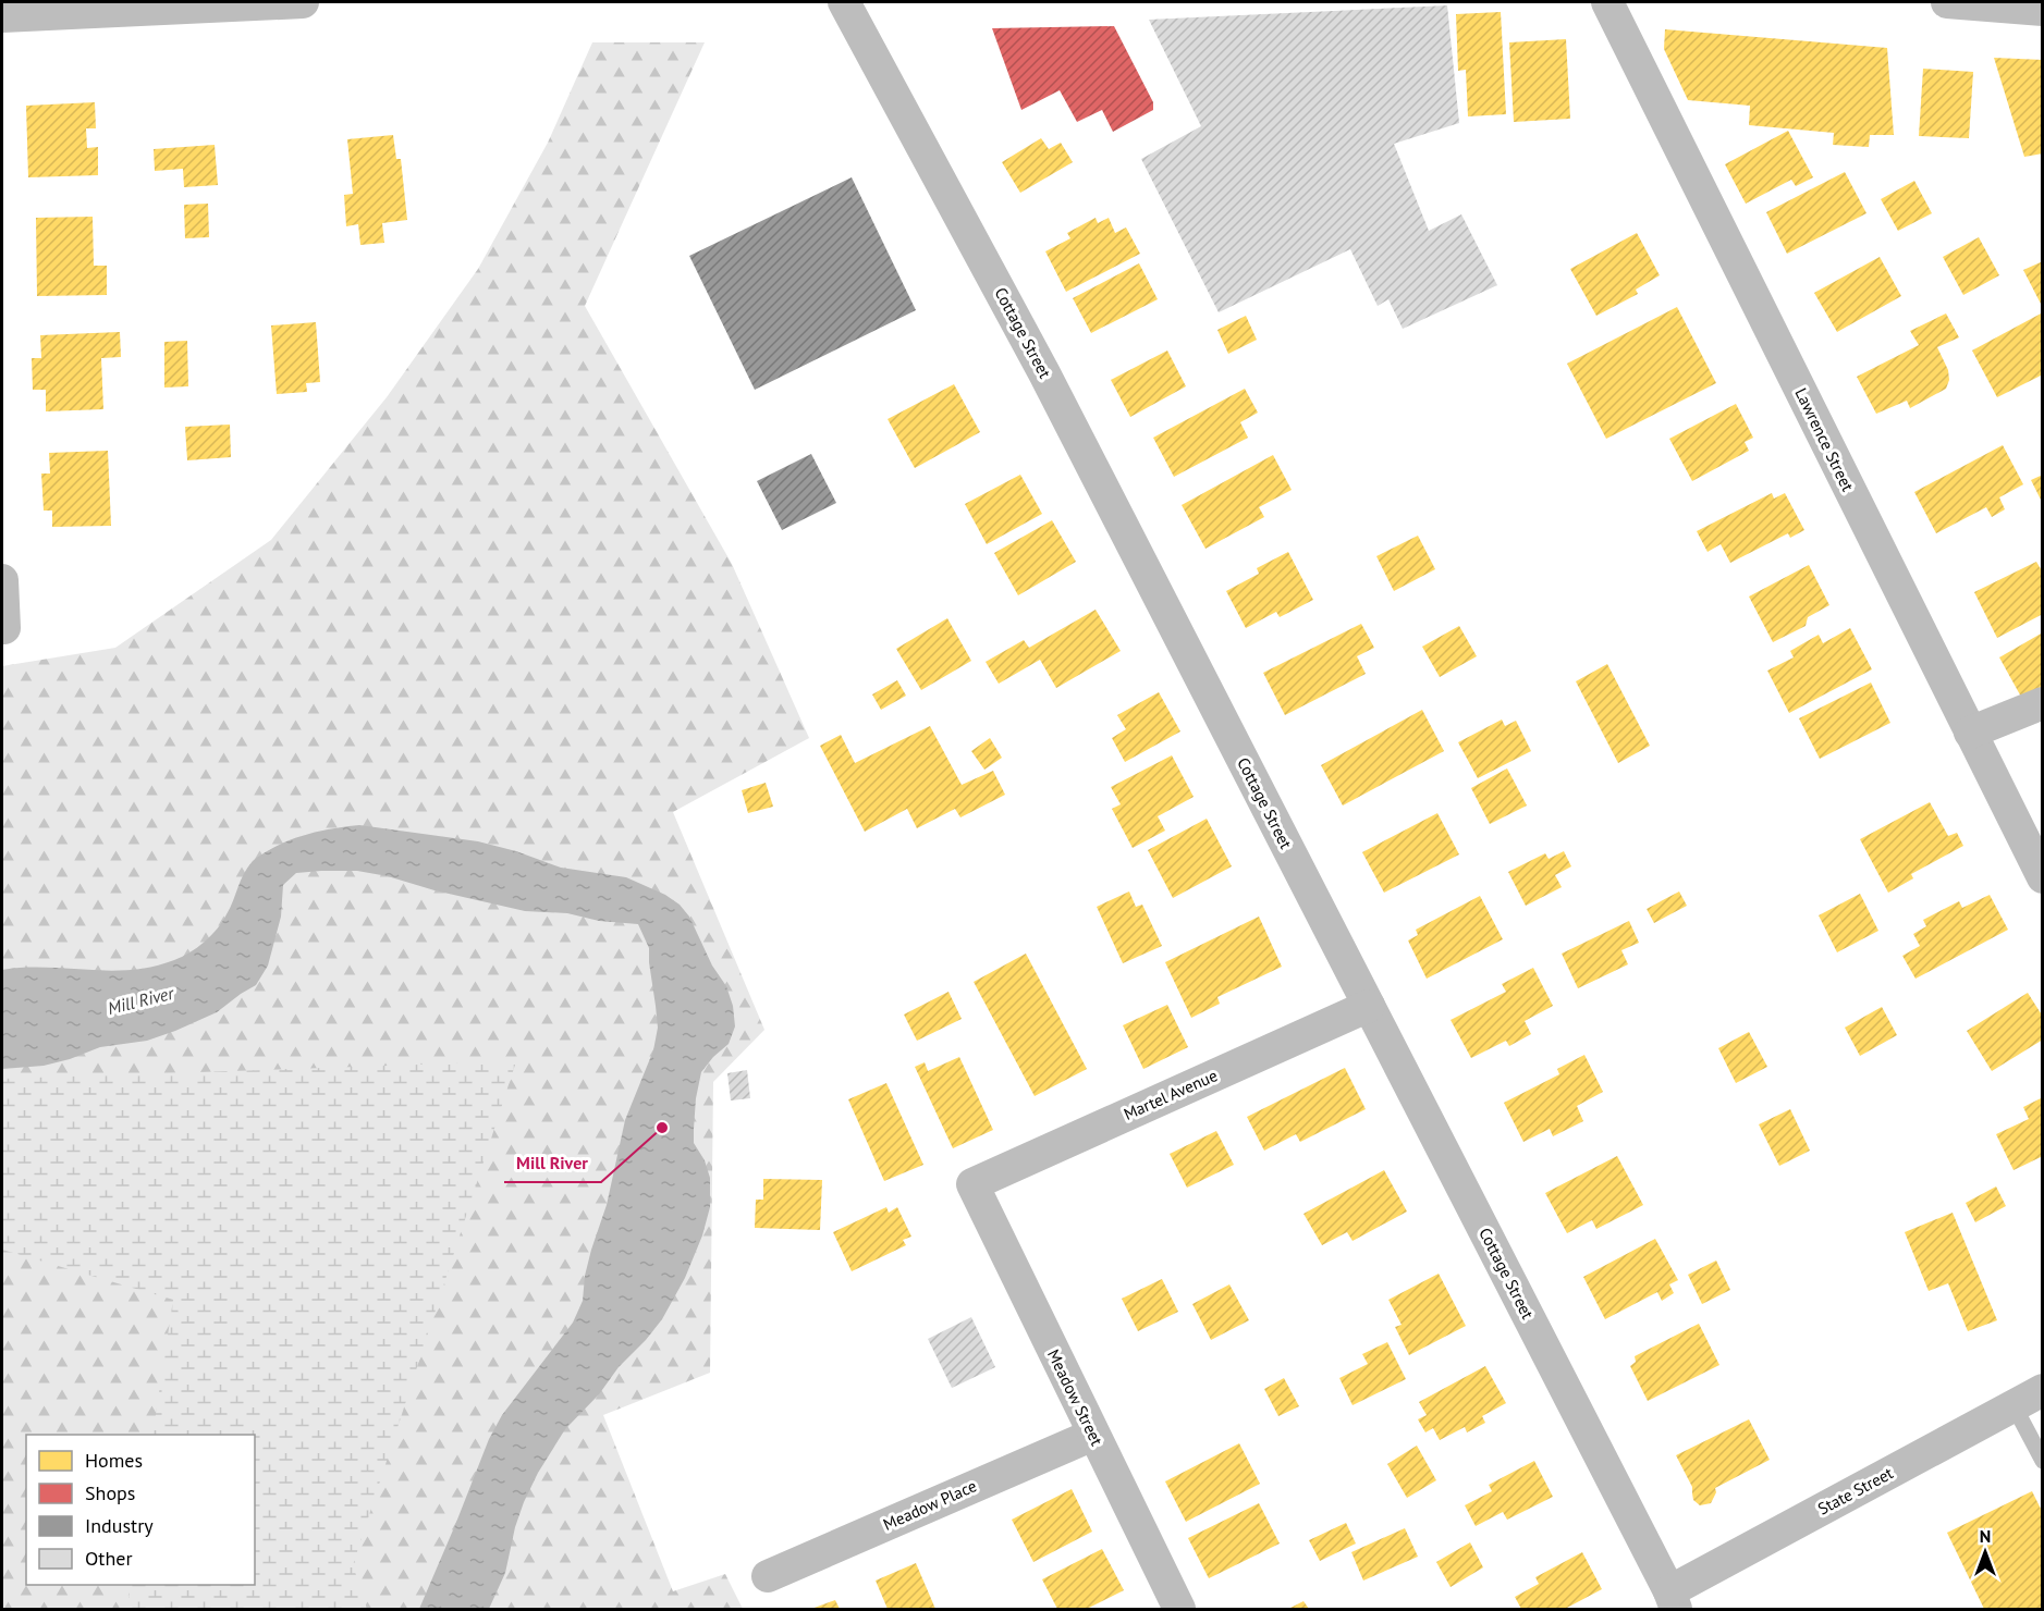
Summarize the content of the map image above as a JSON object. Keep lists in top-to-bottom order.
{
  "streets": {
    "street": [
      "Cottage Street",
      "Lawrence Street",
      "Martel Avenue",
      "Meadow Street",
      "State Street",
      "Meadow Place"
    ]
  },
  "crossings": [
    ["Cottage Street", "Martel Avenue"],
    ["Cottage Street", "State Street"],
    ["Martel Avenue", "Meadow Street"],
    ["Meadow Street", "Meadow Place"]
  ],
  "water": ["Mill River"],
  "places": ["Mill River"],
  "legend": [
    "Homes",
    "Shops",
    "Industry",
    "Other"
  ],
  "north": "top"
}
